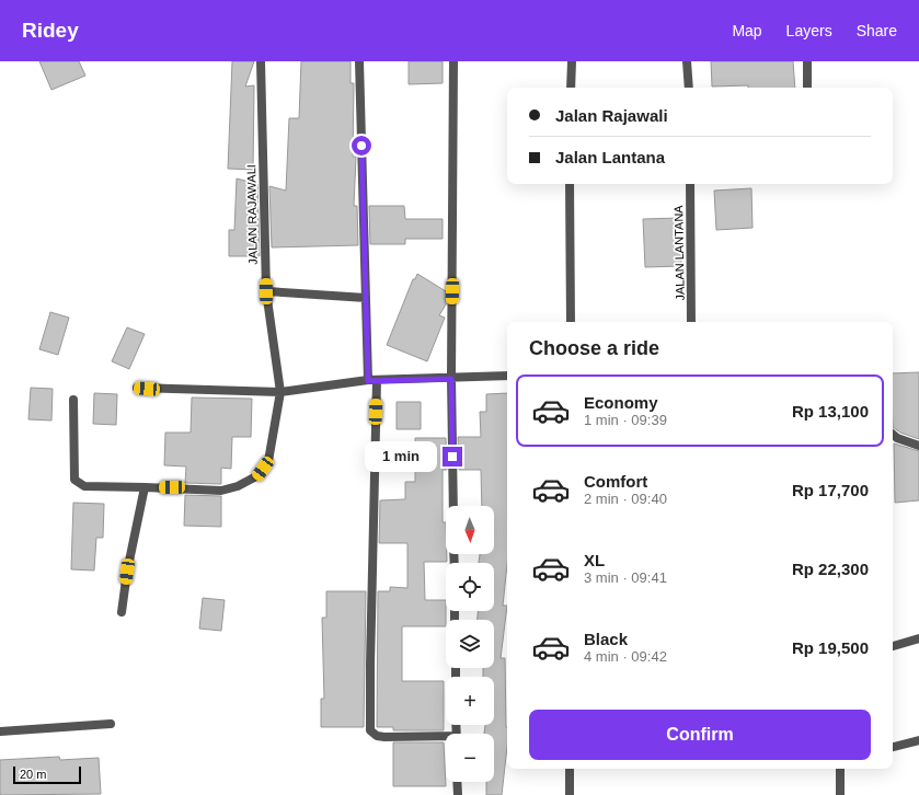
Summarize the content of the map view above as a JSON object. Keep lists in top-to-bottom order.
{
  "streets": {
    "street": ["JALAN RAJAWALI", "JALAN LANTANA"]
  },
  "scale_bar": "20 m",
  "north": "bottom",
  "page": {
    "header": "Ridey",
    "nav": ["Map", "Layers", "Share"],
    "banner": ["Jalan Rajawali", "Jalan Lantana"],
    "heading": "Choose a ride",
    "list": [
      {
        "name": "Economy",
        "note": "1 min · 09:39",
        "value": "Rp 13,100"
      },
      {
        "name": "Comfort",
        "note": "2 min · 09:40",
        "value": "Rp 17,700"
      },
      {
        "name": "XL",
        "note": "3 min · 09:41",
        "value": "Rp 22,300"
      },
      {
        "name": "Black",
        "note": "4 min · 09:42",
        "value": "Rp 19,500"
      }
    ],
    "bubble": "1 min",
    "map_buttons": ["+", "−"],
    "buttons": "Confirm",
    "scale": "20 m"
  }
}
